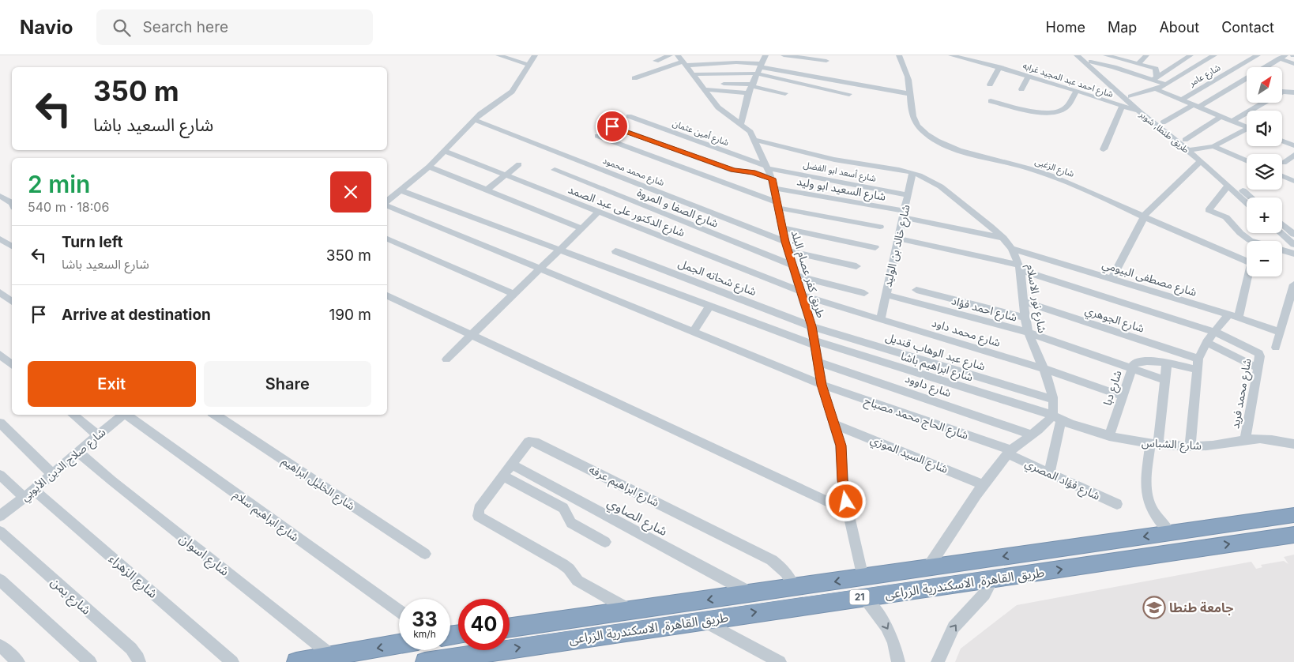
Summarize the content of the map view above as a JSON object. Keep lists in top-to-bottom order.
{
  "streets": {
    "highway": ["طريق القاهرة, الاسكندرية الزراعى", "21"],
    "street": [
      "شارع عامر",
      "شارع احمد عبد المجيد غرابه",
      "طريق طنطا, شوبر",
      "شارع أمين عثمان",
      "شارع الزغبى",
      "شارع محمد محمود",
      "شارع أسعد ابو الفضل",
      "شارع السعيد ابو وليد",
      "شارع الصفا و المروة",
      "شارع الدكتور على عبد الصمد",
      "شارع خالد بن الوليد",
      "طريق كفر عصام البلد",
      "شارع شحاته الجمل",
      "شارع مصطفى البيومي",
      "شارع نور الاسلام",
      "شارع احمد فؤاد",
      "شارع الجوهري",
      "شارع محمد داود",
      "شارع عبد الوهاب قنديل",
      "شارع ابراهيم باشا",
      "شارع داوود",
      "شارع دبا",
      "شارع محمد فريد",
      "شارع الحاج محمد مصباح",
      "شارع الشباس",
      "شارع السيد الموزي",
      "شارع صلاح الدين الأيوبي",
      "شارع فؤاد المصري",
      "شارع الخليل ابراهيم",
      "شارع ابراهيم عرفه",
      "شارع ابراهيم سلام",
      "شارع الصاوي",
      "شارع اسوان",
      "شارع الزهراء",
      "شارع يمن"
    ]
  },
  "crossings": [
    ["شارع احمد عبد المجيد غرابه", "طريق طنطا, شوبر"],
    ["شارع أمين عثمان", "شارع أسعد ابو الفضل"],
    ["شارع أمين عثمان", "طريق كفر عصام البلد"],
    ["شارع محمد محمود", "طريق كفر عصام البلد"],
    ["شارع أسعد ابو الفضل", "شارع خالد بن الوليد"],
    ["شارع أسعد ابو الفضل", "طريق كفر عصام البلد"],
    ["شارع السعيد ابو وليد", "شارع خالد بن الوليد"],
    ["شارع السعيد ابو وليد", "طريق كفر عصام البلد"],
    ["شارع السعيد ابو وليد", "شارع نور الاسلام"],
    ["شارع الصفا و المروة", "طريق كفر عصام البلد"],
    ["شارع الدكتور على عبد الصمد", "طريق كفر عصام البلد"],
    ["شارع الدكتور على عبد الصمد", "شارع محمد داود"],
    ["شارع خالد بن الوليد", "شارع نور الاسلام"],
    ["شارع خالد بن الوليد", "شارع احمد فؤاد"],
    ["شارع خالد بن الوليد", "شارع محمد داود"],
    ["طريق كفر عصام البلد", "شارع شحاته الجمل"],
    ["طريق كفر عصام البلد", "شارع نور الاسلام"],
    ["طريق كفر عصام البلد", "شارع محمد داود"],
    ["طريق كفر عصام البلد", "شارع عبد الوهاب قنديل"],
    ["طريق كفر عصام البلد", "شارع ابراهيم باشا"],
    ["طريق كفر عصام البلد", "شارع داوود"],
    ["طريق كفر عصام البلد", "شارع الحاج محمد مصباح"],
    ["طريق كفر عصام البلد", "شارع السيد الموزي"],
    ["طريق كفر عصام البلد", "طريق القاهرة, الاسكندرية الزراعى"],
    ["شارع شحاته الجمل", "شارع عبد الوهاب قنديل"],
    ["شارع مصطفى البيومي", "شارع نور الاسلام"],
    ["شارع نور الاسلام", "شارع احمد فؤاد"],
    ["شارع نور الاسلام", "شارع الجوهري"],
    ["شارع نور الاسلام", "شارع محمد داود"],
    ["شارع نور الاسلام", "شارع عبد الوهاب قنديل"],
    ["شارع نور الاسلام", "شارع ابراهيم باشا"],
    ["شارع نور الاسلام", "شارع الشباس"],
    ["شارع نور الاسلام", "شارع فؤاد المصري"],
    ["شارع احمد فؤاد", "شارع دبا"],
    ["شارع محمد داود", "شارع دبا"],
    ["شارع ابراهيم باشا", "شارع الشباس"],
    ["شارع دبا", "شارع الشباس"],
    ["شارع محمد فريد", "شارع الشباس"],
    ["شارع الحاج محمد مصباح", "شارع فؤاد المصري"],
    ["شارع صلاح الدين الأيوبي", "شارع اسوان"],
    ["شارع صلاح الدين الأيوبي", "شارع الزهراء"],
    ["شارع ابراهيم عرفه", "شارع الصاوي"],
    ["شارع ابراهيم عرفه", "طريق القاهرة, الاسكندرية الزراعى"],
    ["شارع الصاوي", "طريق القاهرة, الاسكندرية الزراعى"]
  ],
  "places": {
    "school or university": ["جامعة طنطا"]
  },
  "north": "top right",
  "page": {
    "header": "Navio",
    "search": "Search here",
    "nav": [
      "Home",
      "Map",
      "About",
      "Contact"
    ],
    "map_buttons": ["+", "−"],
    "turn": ["350 m", "شارع السعيد باشا"],
    "heading": ["2 min", "540 m · 18:06"],
    "list": [
      {
        "name": "Turn left",
        "note": "شارع السعيد باشا",
        "value": "350 m"
      },
      {
        "name": "Arrive at destination",
        "value": "190 m"
      }
    ],
    "buttons": ["Exit", "Share"],
    "speed": "33 km/h",
    "limit": "40"
  }
}
